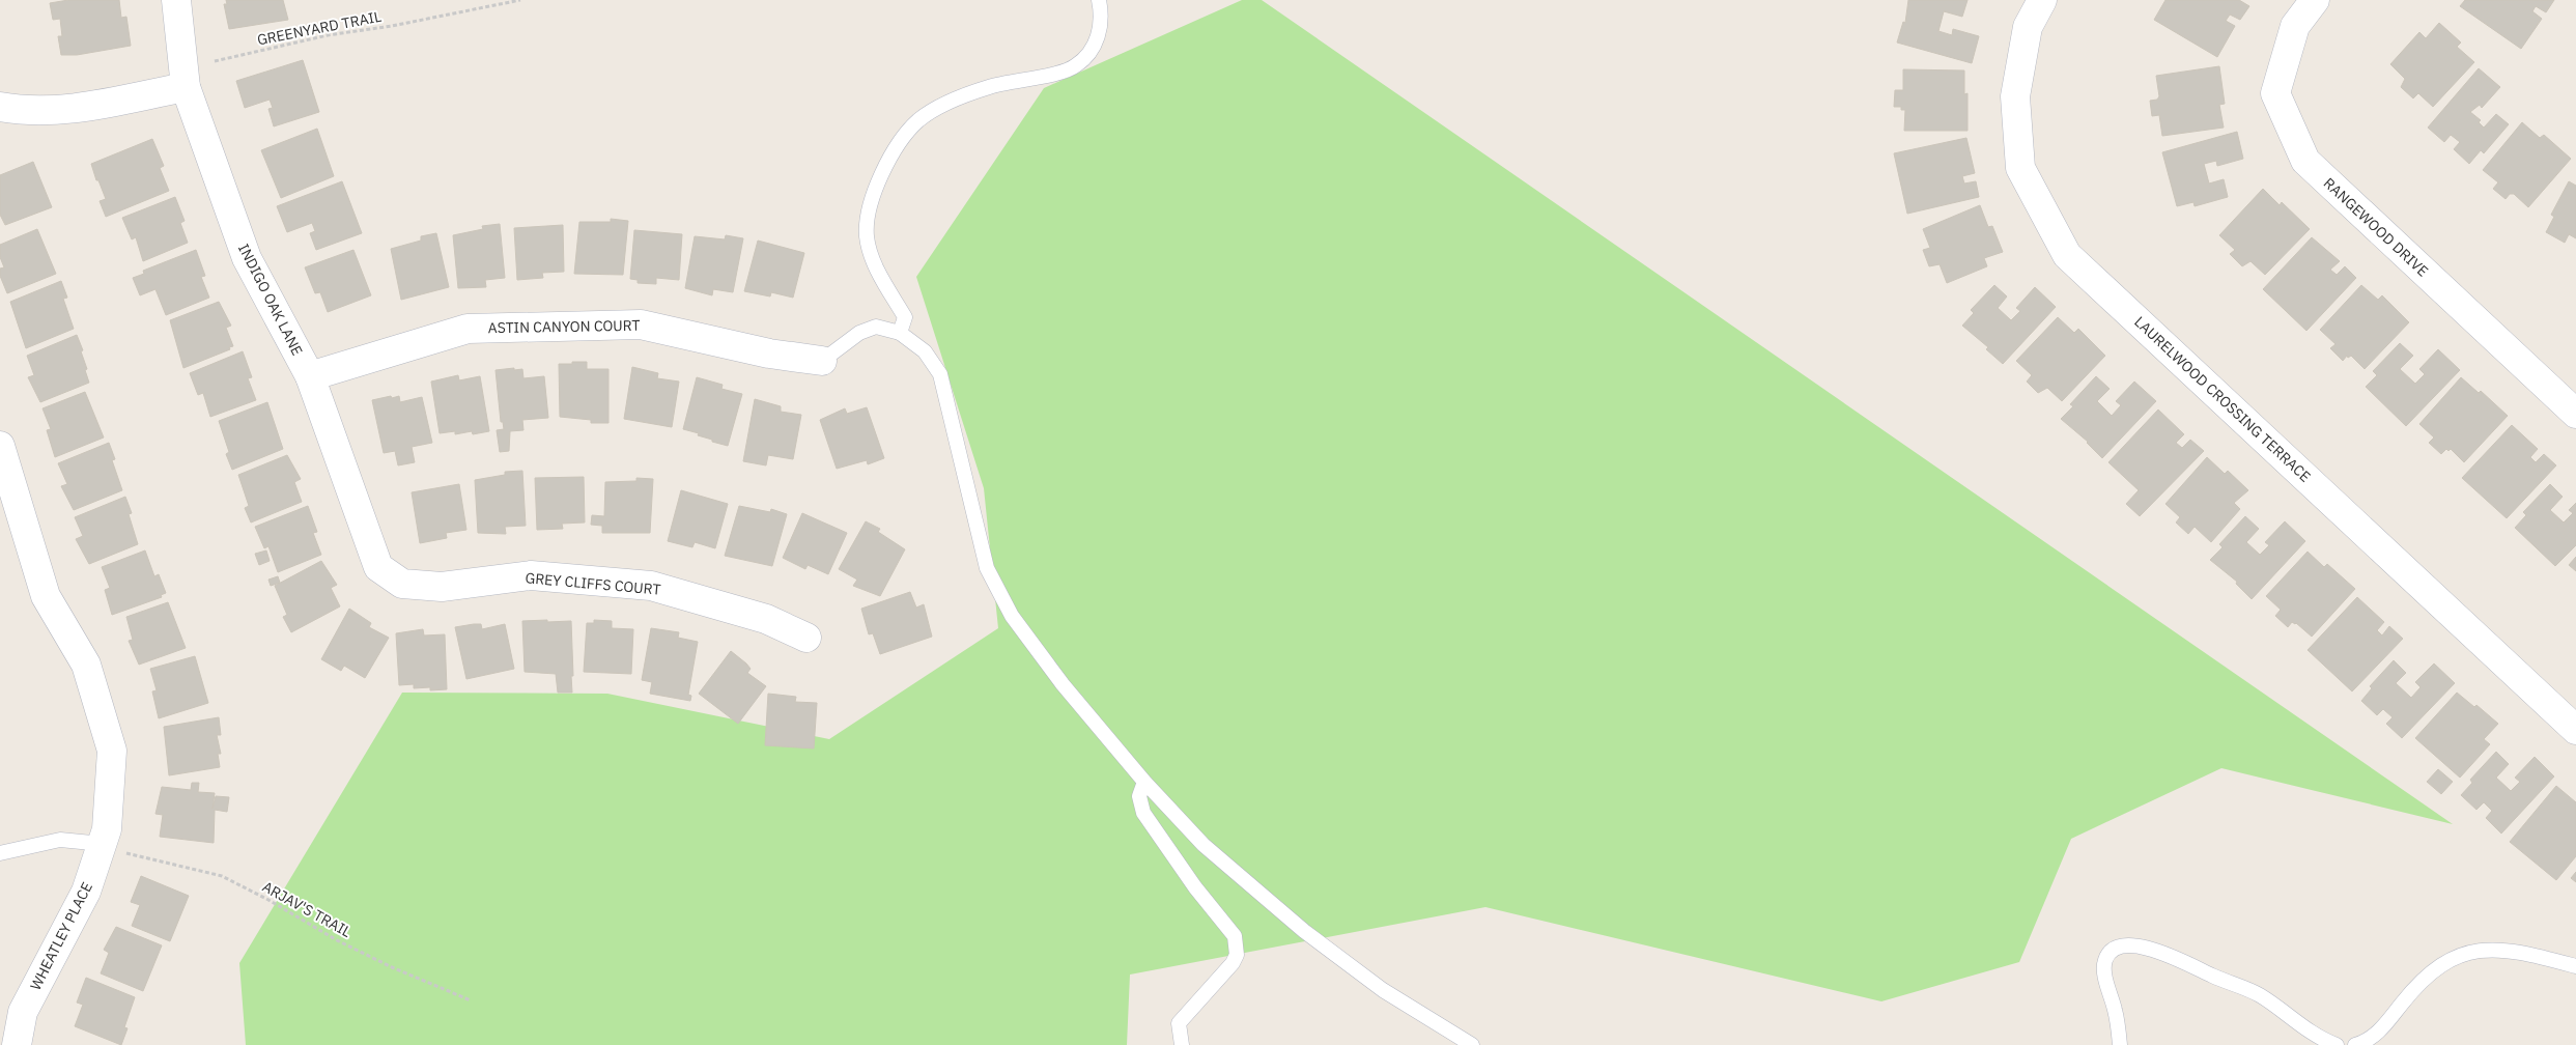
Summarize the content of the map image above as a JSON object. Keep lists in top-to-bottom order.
{
  "streets": {
    "street": [
      "RANGEWOOD DRIVE",
      "INDIGO OAK LANE",
      "ASTIN CANYON COURT",
      "LAURELWOOD CROSSING TERRACE",
      "GREY CLIFFS COURT",
      "WHEATLEY PLACE"
    ],
    "path": ["GREENYARD TRAIL", "ARJAV'S TRAIL"]
  },
  "crossings": [
    ["INDIGO OAK LANE", "ASTIN CANYON COURT"],
    ["INDIGO OAK LANE", "GREY CLIFFS COURT"],
    ["ARJAV'S TRAIL", "WHEATLEY PLACE"]
  ]
}
